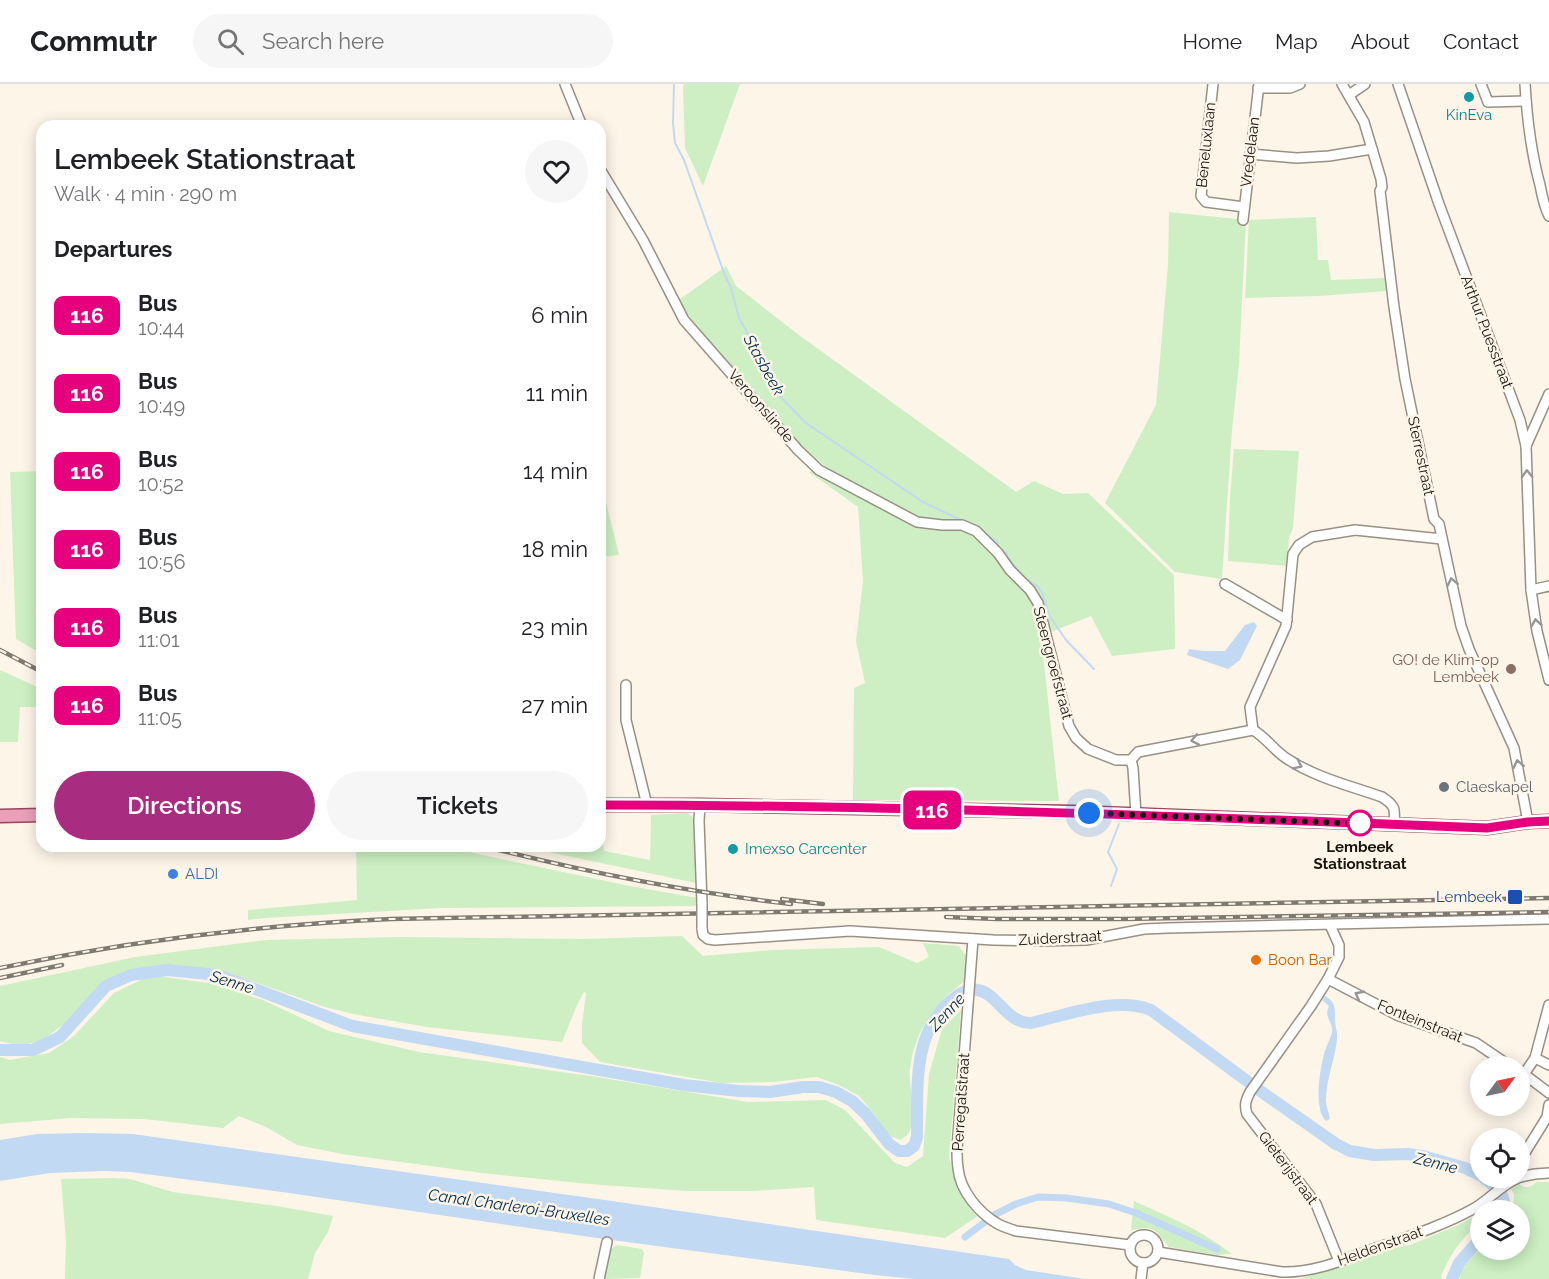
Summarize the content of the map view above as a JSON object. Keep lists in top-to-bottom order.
{
  "streets": {
    "street": [
      "Beneluxlaan",
      "Vredelaan",
      "Arthur Puesstraat",
      "Veroonslinde",
      "Sterrestraat",
      "Steengroefstraat",
      "Zuiderstraat",
      "Fonteinstraat",
      "Perregatstraat",
      "Gieterijstraat",
      "Heldenstraat"
    ]
  },
  "crossings": [
    ["Beneluxlaan", "Vredelaan"],
    ["Veroonslinde", "Steengroefstraat"],
    ["Zuiderstraat", "Perregatstraat"],
    ["Fonteinstraat", "Gieterijstraat"],
    ["Perregatstraat", "Heldenstraat"],
    ["Gieterijstraat", "Heldenstraat"]
  ],
  "one_way": ["Arthur Puesstraat", "Sterrestraat", "Fonteinstraat"],
  "water": [
    "Stasbeek",
    "Senne",
    "Zenne",
    "Canal Charleroi-Bruxelles"
  ],
  "places": {
    "other": [
      "KinEva",
      "GO! de Klim-op Lembeek",
      "Claeskapel",
      "Lembeek Stationstraat",
      "Imexso Carcenter",
      "ALDI",
      "Boon Bar"
    ],
    "transit": ["Lembeek"]
  },
  "lines": ["bus line 116"],
  "north": "top right",
  "page": {
    "header": "Commutr",
    "search": "Search here",
    "nav": [
      "Home",
      "Map",
      "About",
      "Contact"
    ],
    "on_map": "116",
    "heading": [
      ["Lembeek Stationstraat", "Walk · 4 min · 290 m"],
      "Departures"
    ],
    "list": [
      {
        "mark": "116",
        "name": "Bus",
        "note": "10:44",
        "value": "6 min"
      },
      {
        "mark": "116",
        "name": "Bus",
        "note": "10:49",
        "value": "11 min"
      },
      {
        "mark": "116",
        "name": "Bus",
        "note": "10:52",
        "value": "14 min"
      },
      {
        "mark": "116",
        "name": "Bus",
        "note": "10:56",
        "value": "18 min"
      },
      {
        "mark": "116",
        "name": "Bus",
        "note": "11:01",
        "value": "23 min"
      },
      {
        "mark": "116",
        "name": "Bus",
        "note": "11:05",
        "value": "27 min"
      }
    ],
    "buttons": ["Directions", "Tickets"]
  }
}
